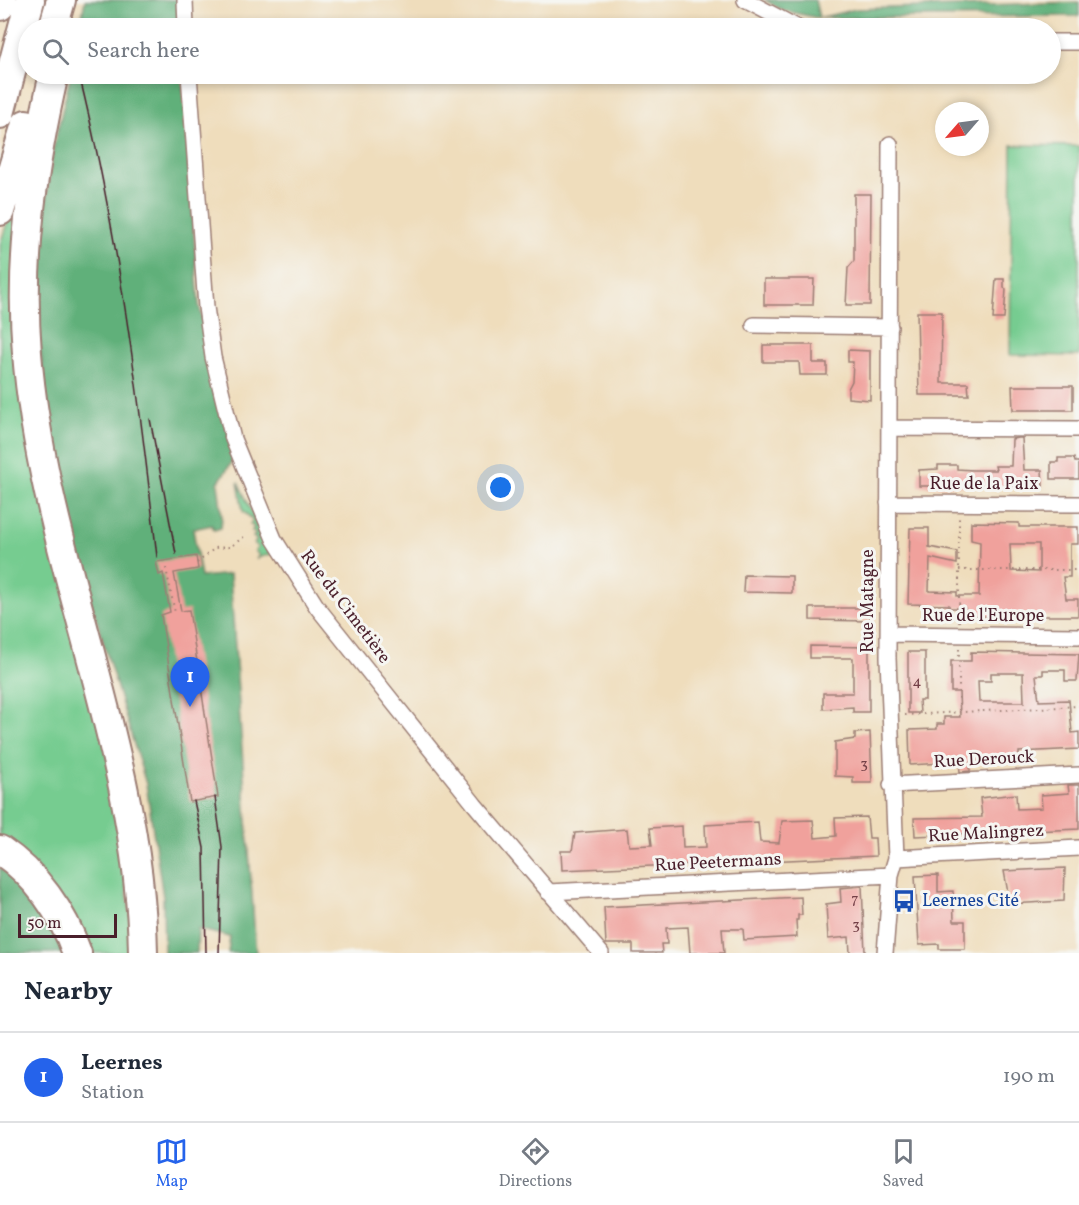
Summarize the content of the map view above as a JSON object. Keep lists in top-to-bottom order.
{
  "streets": {
    "street": [
      "Rue de la Paix",
      "Rue Matagne",
      "Rue du Cimetière",
      "Rue de l'Europe",
      "Rue Derouck",
      "Rue Malingrez",
      "Rue Peetermans"
    ]
  },
  "crossings": [
    ["Rue de la Paix", "Rue Matagne"],
    ["Rue Matagne", "Rue de l'Europe"],
    ["Rue Matagne", "Rue Derouck"],
    ["Rue Matagne", "Rue Malingrez"],
    ["Rue Matagne", "Rue Peetermans"],
    ["Rue du Cimetière", "Rue Peetermans"]
  ],
  "places": {
    "bus stop": ["Leernes Cité"]
  },
  "house_numbers": [
    "4",
    "3",
    "7",
    "3"
  ],
  "scale_bar": "50 m",
  "north": "bottom left",
  "page": {
    "search": "Search here",
    "pins": "1",
    "scale": "50 m",
    "heading": "Nearby",
    "list": [
      {
        "mark": "1",
        "name": "Leernes",
        "note": "Station",
        "value": "190 m"
      }
    ],
    "nav": ["Map", "Directions", "Saved"]
  }
}
